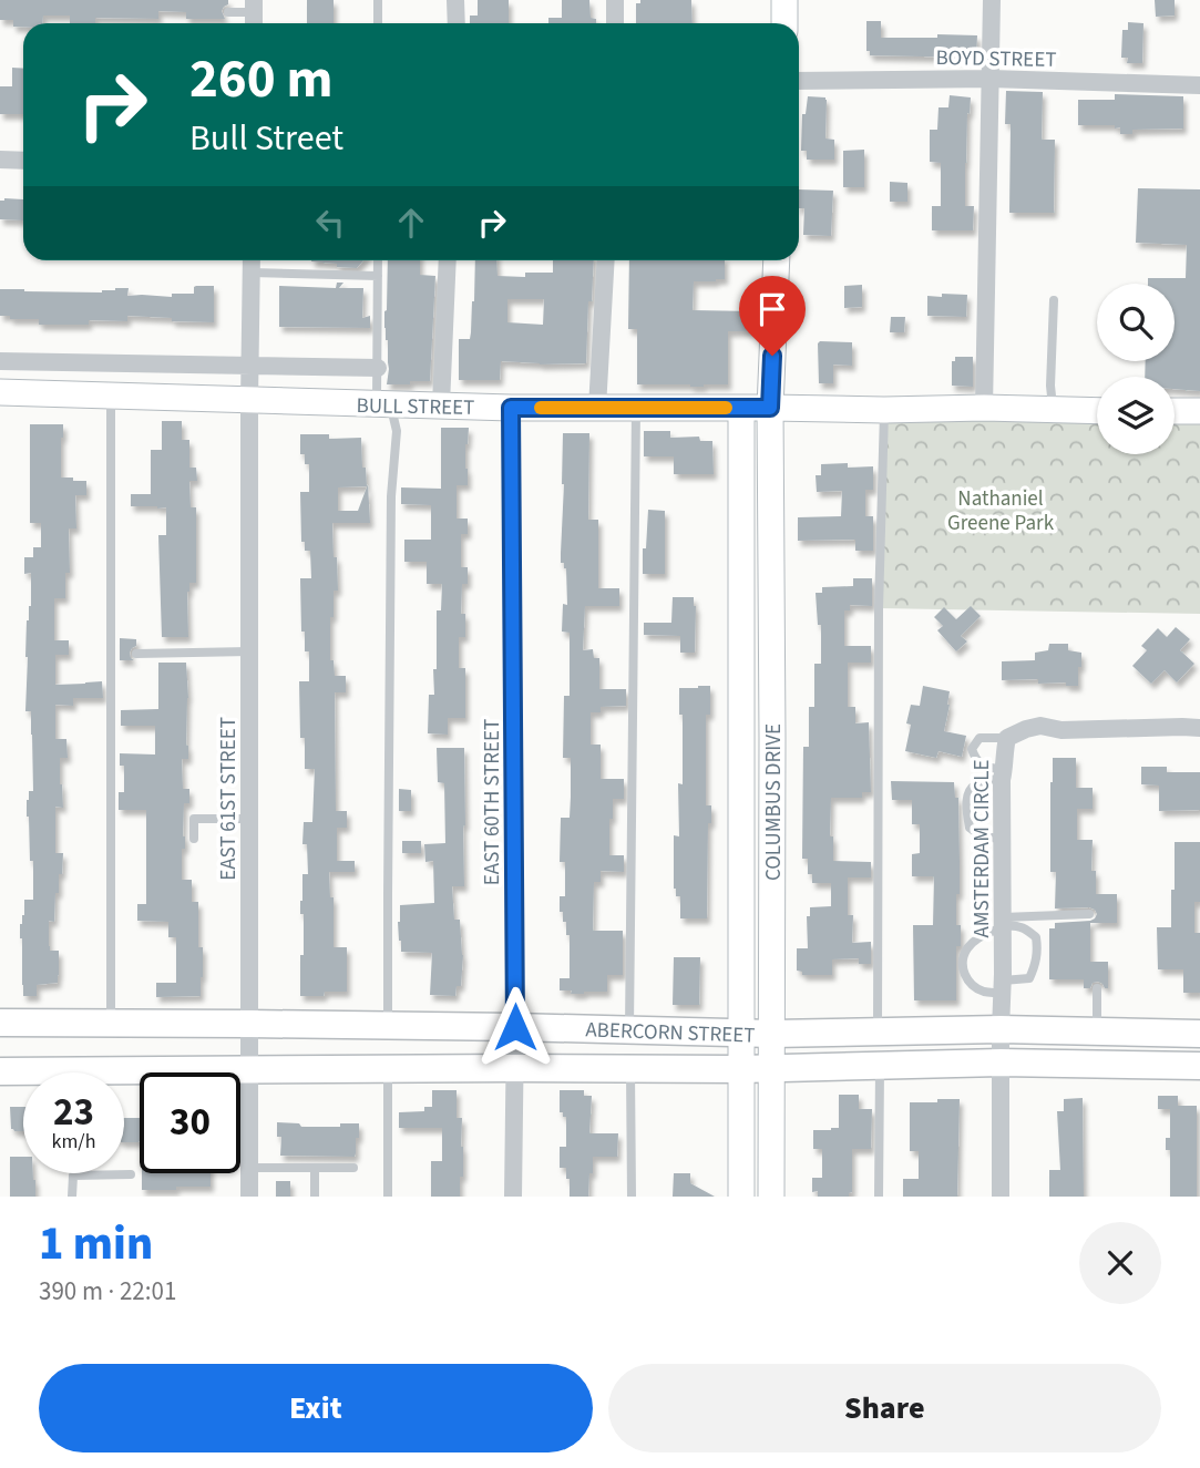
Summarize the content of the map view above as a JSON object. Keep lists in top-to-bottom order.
{
  "streets": {
    "main road": ["ABERCORN STREET"],
    "street": [
      "BOYD STREET",
      "BULL STREET",
      "EAST 61ST STREET",
      "EAST 60TH STREET",
      "COLUMBUS DRIVE",
      "AMSTERDAM CIRCLE"
    ]
  },
  "crossings": [
    ["BULL STREET", "EAST 61ST STREET"],
    ["BULL STREET", "EAST 60TH STREET"],
    ["BULL STREET", "COLUMBUS DRIVE"],
    ["EAST 61ST STREET", "ABERCORN STREET"],
    ["EAST 60TH STREET", "ABERCORN STREET"],
    ["COLUMBUS DRIVE", "ABERCORN STREET"],
    ["AMSTERDAM CIRCLE", "ABERCORN STREET"]
  ],
  "parks": ["Nathaniel Greene Park"],
  "page": {
    "turn": ["260 m", "Bull Street"],
    "speed": "23 km/h",
    "limit": "30",
    "heading": ["1 min", "390 m · 22:01"],
    "buttons": ["Exit", "Share"]
  }
}
